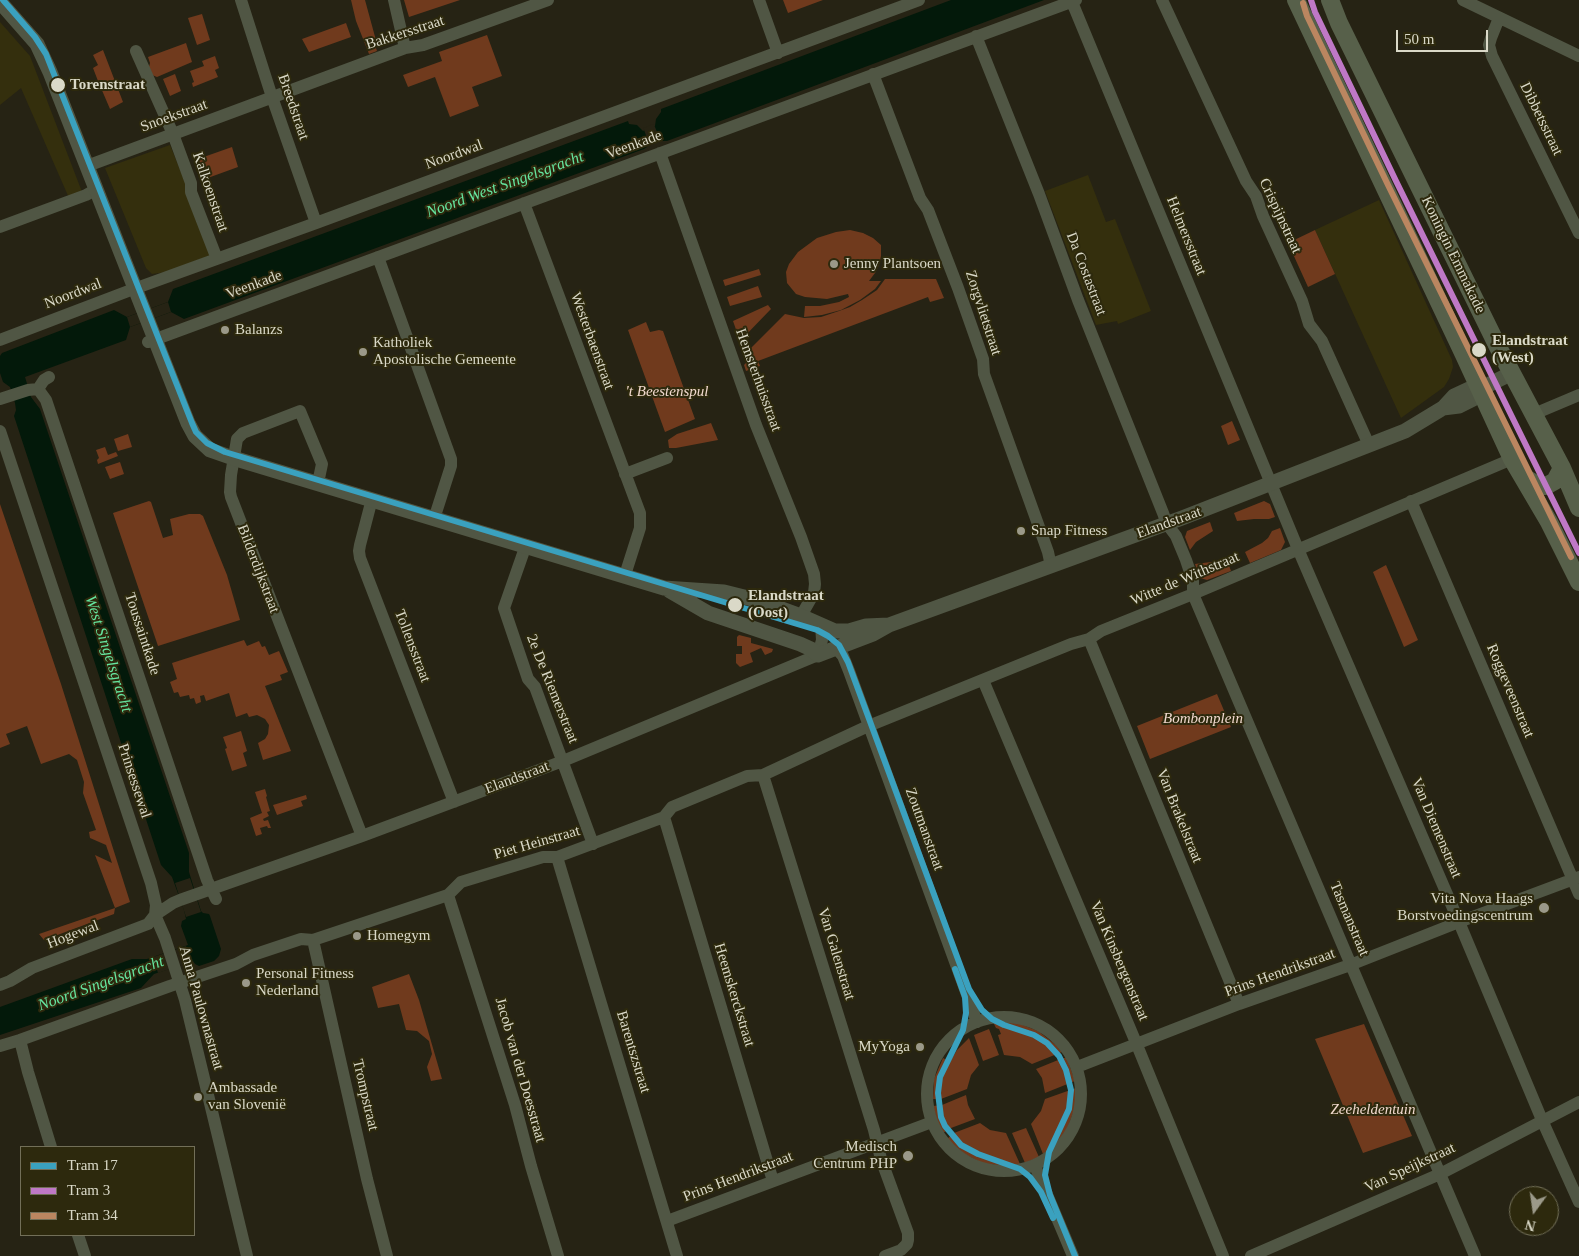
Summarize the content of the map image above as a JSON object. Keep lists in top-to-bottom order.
{
  "streets": {
    "main road": ["Koningin Emmakade"],
    "street": [
      "Bakkersstraat",
      "Breedstraat",
      "Snoekstraat",
      "Dibbetsstraat",
      "Veenkade",
      "Noordwal",
      "Kalkoenstraat",
      "Crispijnstraat",
      "Helmersstraat",
      "Da Costastraat",
      "Zorgvlietstraat",
      "Westerbaenstraat",
      "Hemsterhuisstraat",
      "Elandstraat",
      "Bilderdijkstraat",
      "Witte de Withstraat",
      "Toussaintkade",
      "Tollensstraat",
      "2e De Riemerstraat",
      "Roggeveenstraat",
      "Prinsessewal",
      "Van Brakelstraat",
      "Van Diemenstraat",
      "Zoutmanstraat",
      "Piet Heinstraat",
      "Tasmanstraat",
      "Hogewal",
      "Van Galenstraat",
      "Van Kinsbergenstraat",
      "Prins Hendrikstraat",
      "Heemskerckstraat",
      "Anna Paulownastraat",
      "Barentszstraat",
      "Jacob van der Doesstraat",
      "Trompstraat",
      "Van Speijkstraat"
    ]
  },
  "crossings": [
    ["Bakkersstraat", "Breedstraat"],
    ["Bakkersstraat", "Snoekstraat"],
    ["Breedstraat", "Snoekstraat"],
    ["Breedstraat", "Noordwal"],
    ["Snoekstraat", "Kalkoenstraat"],
    ["Veenkade", "Helmersstraat"],
    ["Veenkade", "Da Costastraat"],
    ["Veenkade", "Zorgvlietstraat"],
    ["Veenkade", "Westerbaenstraat"],
    ["Veenkade", "Hemsterhuisstraat"],
    ["Noordwal", "Kalkoenstraat"],
    ["Crispijnstraat", "Elandstraat"],
    ["Helmersstraat", "Elandstraat"],
    ["Helmersstraat", "Witte de Withstraat"],
    ["Helmersstraat", "Van Diemenstraat"],
    ["Koningin Emmakade", "Elandstraat"],
    ["Da Costastraat", "Elandstraat"],
    ["Da Costastraat", "Witte de Withstraat"],
    ["Da Costastraat", "Tasmanstraat"],
    ["Zorgvlietstraat", "Elandstraat"],
    ["Elandstraat", "Bilderdijkstraat"],
    ["Elandstraat", "Toussaintkade"],
    ["Elandstraat", "Tollensstraat"],
    ["Elandstraat", "2e De Riemerstraat"],
    ["Elandstraat", "Zoutmanstraat"],
    ["Elandstraat", "Hogewal"],
    ["Witte de Withstraat", "Roggeveenstraat"],
    ["Witte de Withstraat", "Van Brakelstraat"],
    ["Witte de Withstraat", "Van Diemenstraat"],
    ["Witte de Withstraat", "Zoutmanstraat"],
    ["Witte de Withstraat", "Piet Heinstraat"],
    ["Witte de Withstraat", "Tasmanstraat"],
    ["Witte de Withstraat", "Van Kinsbergenstraat"],
    ["2e De Riemerstraat", "Piet Heinstraat"],
    ["Roggeveenstraat", "Prins Hendrikstraat"],
    ["Prinsessewal", "Hogewal"],
    ["Prinsessewal", "Anna Paulownastraat"],
    ["Van Brakelstraat", "Prins Hendrikstraat"],
    ["Van Diemenstraat", "Prins Hendrikstraat"],
    ["Van Diemenstraat", "Van Speijkstraat"],
    ["Zoutmanstraat", "Piet Heinstraat"],
    ["Zoutmanstraat", "Prins Hendrikstraat"],
    ["Piet Heinstraat", "Van Galenstraat"],
    ["Piet Heinstraat", "Heemskerckstraat"],
    ["Piet Heinstraat", "Anna Paulownastraat"],
    ["Piet Heinstraat", "Barentszstraat"],
    ["Piet Heinstraat", "Jacob van der Doesstraat"],
    ["Piet Heinstraat", "Trompstraat"],
    ["Tasmanstraat", "Prins Hendrikstraat"],
    ["Tasmanstraat", "Van Speijkstraat"],
    ["Hogewal", "Anna Paulownastraat"],
    ["Van Galenstraat", "Prins Hendrikstraat"],
    ["Van Kinsbergenstraat", "Prins Hendrikstraat"],
    ["Prins Hendrikstraat", "Heemskerckstraat"],
    ["Prins Hendrikstraat", "Barentszstraat"]
  ],
  "water": ["Noord West Singelsgracht", "West Singelsgracht", "Noord Singelsgracht"],
  "parks": ["'t Beestenspul", "Bombonplein", "Zeeheldentuin"],
  "places": [
    "Torenstraat",
    "Jenny Plantsoen",
    "Balanzs",
    "Elandstraat (West)",
    "Katholiek Apostolische Gemeente",
    "Snap Fitness",
    "Elandstraat (Oost)",
    "Vita Nova Haags Borstvoedingscentrum",
    "Homegym",
    "Personal Fitness Nederland",
    "MyYoga",
    "Ambassade van Slovenië",
    "Medisch Centrum PHP"
  ],
  "lines": ["tram line 17", "tram line 3", "tram line 34"],
  "legend": ["Tram 17", "Tram 3", "Tram 34"],
  "scale_bar": "50 m",
  "north": "bottom"
}
